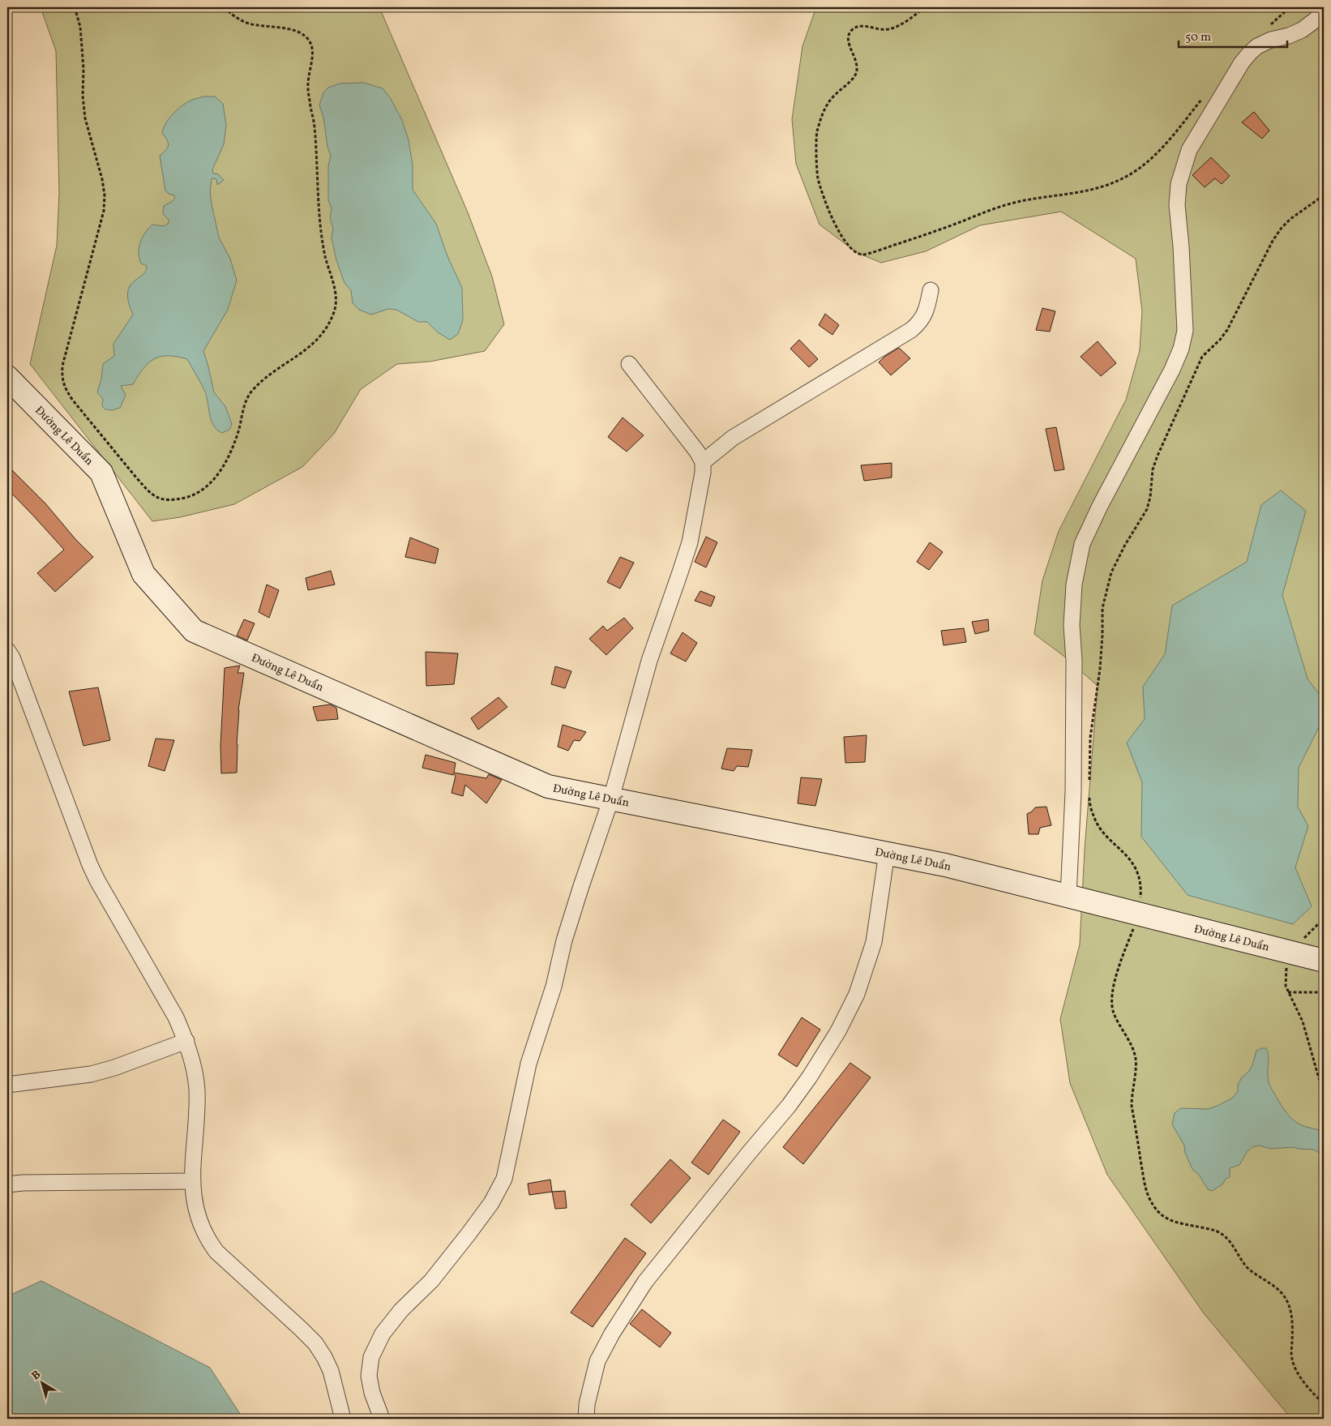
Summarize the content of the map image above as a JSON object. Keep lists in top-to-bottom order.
{
  "streets": {
    "main road": ["Đường Lê Duẩn"]
  },
  "scale_bar": "50 m",
  "north": "top left"
}
